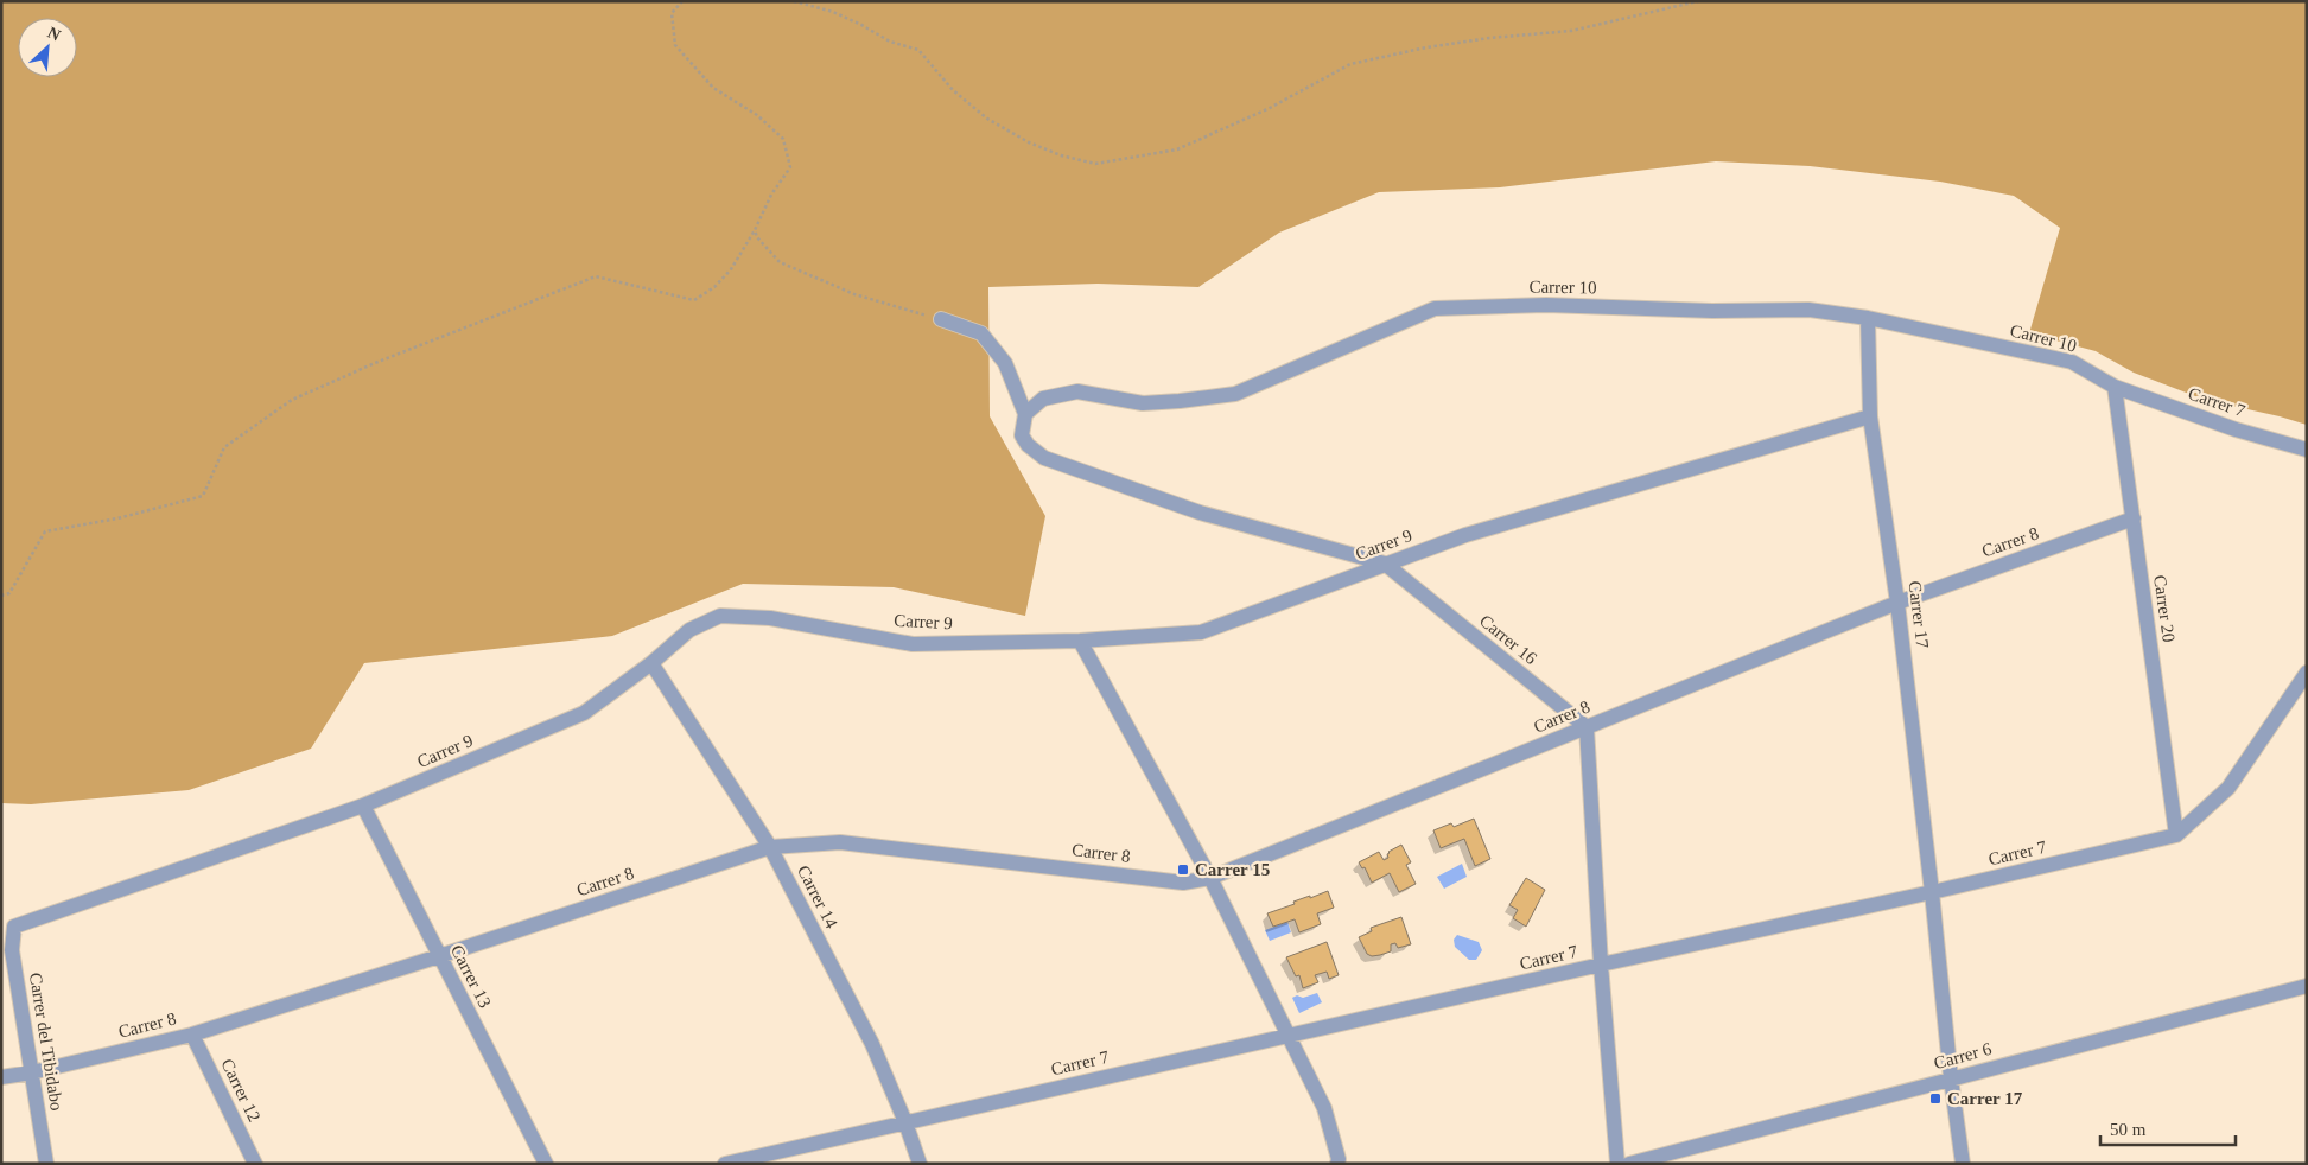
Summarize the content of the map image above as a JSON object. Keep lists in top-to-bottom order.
{
  "streets": {
    "street": [
      "Carrer 10",
      "Carrer 7",
      "Carrer 8",
      "Carrer 9",
      "Carrer 20",
      "Carrer 17",
      "Carrer 16",
      "Carrer 14",
      "Carrer 13",
      "Carrer del Tibidabo",
      "Carrer 6",
      "Carrer 12"
    ]
  },
  "crossings": [
    ["Carrer 10", "Carrer 7"],
    ["Carrer 10", "Carrer 20"],
    ["Carrer 10", "Carrer 17"],
    ["Carrer 10", "Carrer 16"],
    ["Carrer 7", "Carrer 20"],
    ["Carrer 7", "Carrer 17"],
    ["Carrer 7", "Carrer 14"],
    ["Carrer 8", "Carrer 20"],
    ["Carrer 8", "Carrer 17"],
    ["Carrer 8", "Carrer 16"],
    ["Carrer 8", "Carrer 14"],
    ["Carrer 8", "Carrer 13"],
    ["Carrer 8", "Carrer del Tibidabo"],
    ["Carrer 8", "Carrer 12"],
    ["Carrer 9", "Carrer 17"],
    ["Carrer 9", "Carrer 16"],
    ["Carrer 9", "Carrer 14"],
    ["Carrer 9", "Carrer 13"],
    ["Carrer 9", "Carrer del Tibidabo"],
    ["Carrer 17", "Carrer 6"]
  ],
  "places": {
    "transit": ["Carrer 15", "Carrer 17"]
  },
  "scale_bar": "50 m",
  "north": "top right"
}
